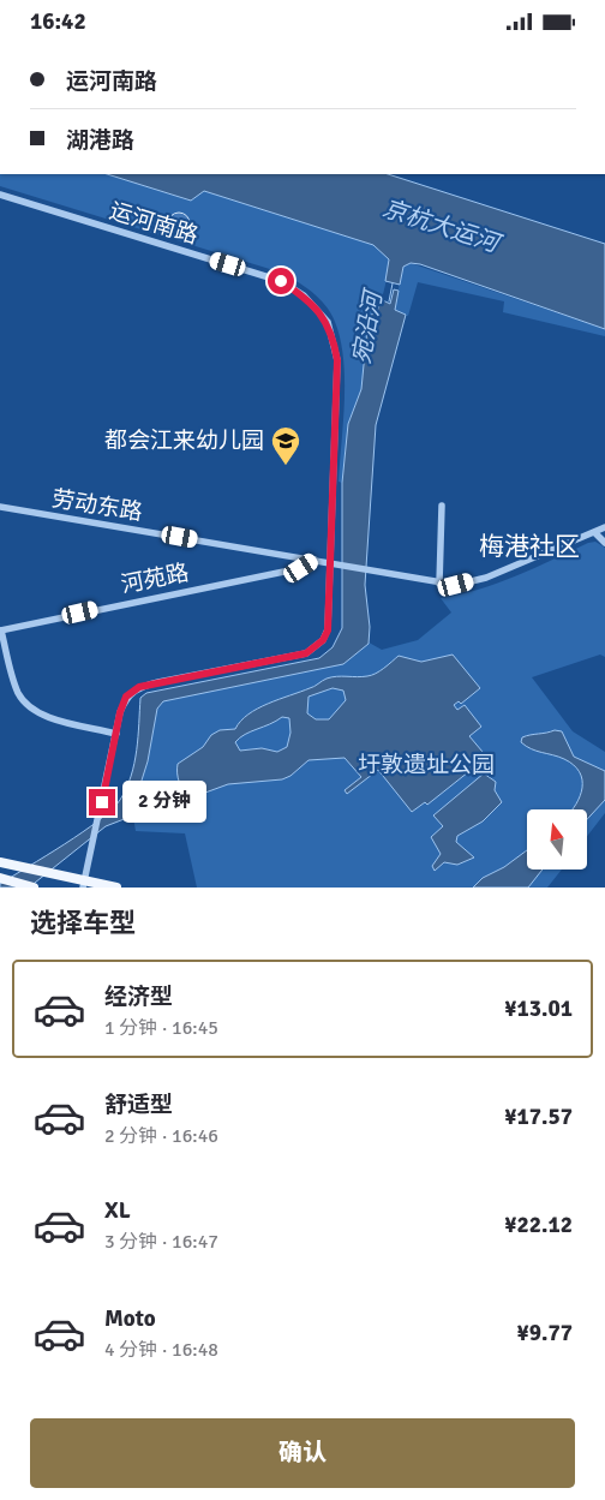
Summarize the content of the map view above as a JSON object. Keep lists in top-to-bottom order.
{
  "streets": {
    "street": ["运河南路", "劳动东路", "河苑路"]
  },
  "crossings": [
    ["运河南路", "劳动东路"],
    ["劳动东路", "河苑路"]
  ],
  "districts": ["梅港社区"],
  "water": ["京杭大运河", "宛沿河"],
  "parks": ["圩敦遗址公园"],
  "places": {
    "school or university": ["都会江来幼儿园"]
  },
  "north": "top",
  "page": {
    "status": "16:42",
    "banner": ["运河南路", "湖港路"],
    "bubble": "2 分钟",
    "heading": "选择车型",
    "list": [
      {
        "name": "经济型",
        "note": "1 分钟 · 16:45",
        "value": "¥13.01"
      },
      {
        "name": "舒适型",
        "note": "2 分钟 · 16:46",
        "value": "¥17.57"
      },
      {
        "name": "XL",
        "note": "3 分钟 · 16:47",
        "value": "¥22.12"
      },
      {
        "name": "Moto",
        "note": "4 分钟 · 16:48",
        "value": "¥9.77"
      }
    ],
    "buttons": "确认"
  }
}
